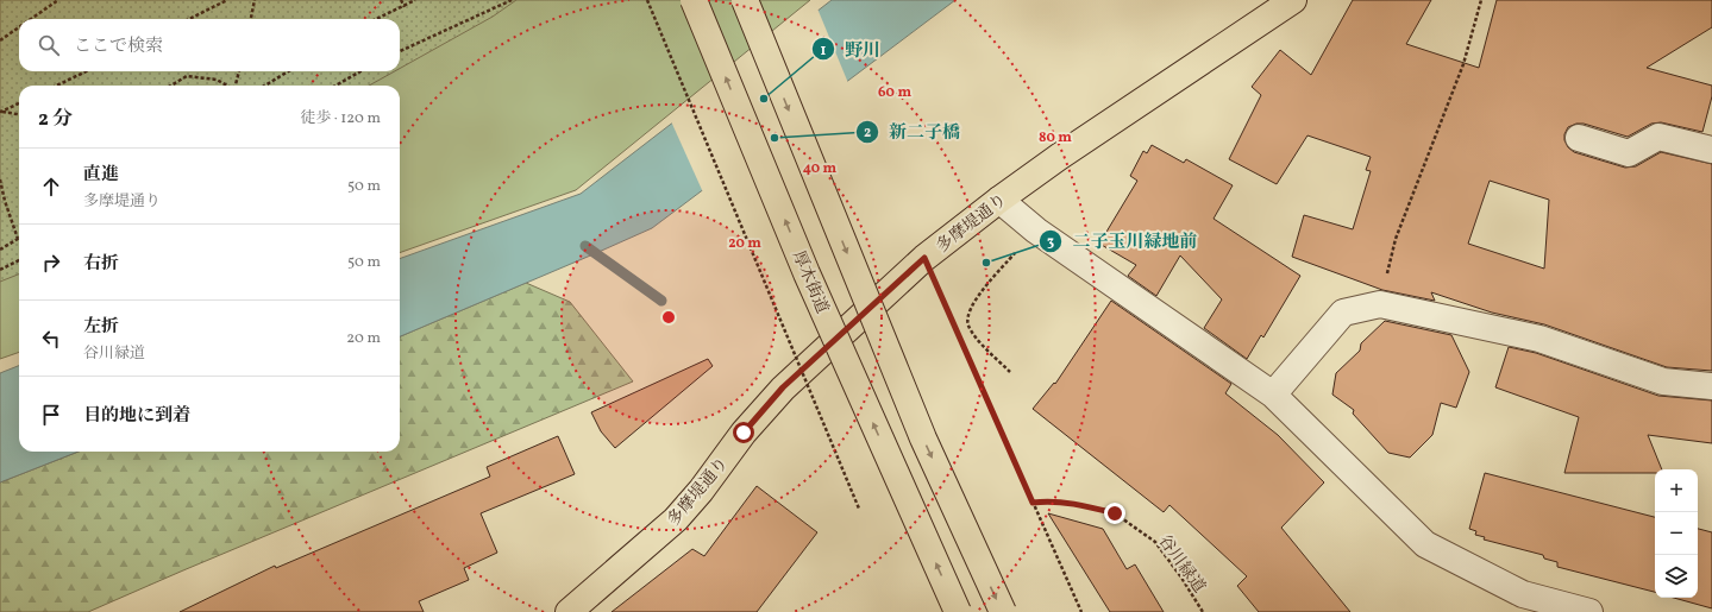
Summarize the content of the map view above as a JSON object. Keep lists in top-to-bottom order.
{
  "streets": {
    "main road": ["多摩堤通り", "厚木街道"],
    "path": ["谷川緑道"]
  },
  "places": ["野川", "新二子橋", "二子玉川緑地前"],
  "page": {
    "search": "ここで検索",
    "heading": ["2 分", "徒歩 · 120 m"],
    "list": [
      ["直進", "多摩堤通り", "50 m"],
      ["右折", "50 m"],
      ["左折", "谷川緑道", "20 m"],
      "目的地に到着"
    ],
    "map_buttons": ["+", "−"]
  },
  "rings": [
    "60 m",
    "80 m",
    "40 m",
    "20 m"
  ]
}
